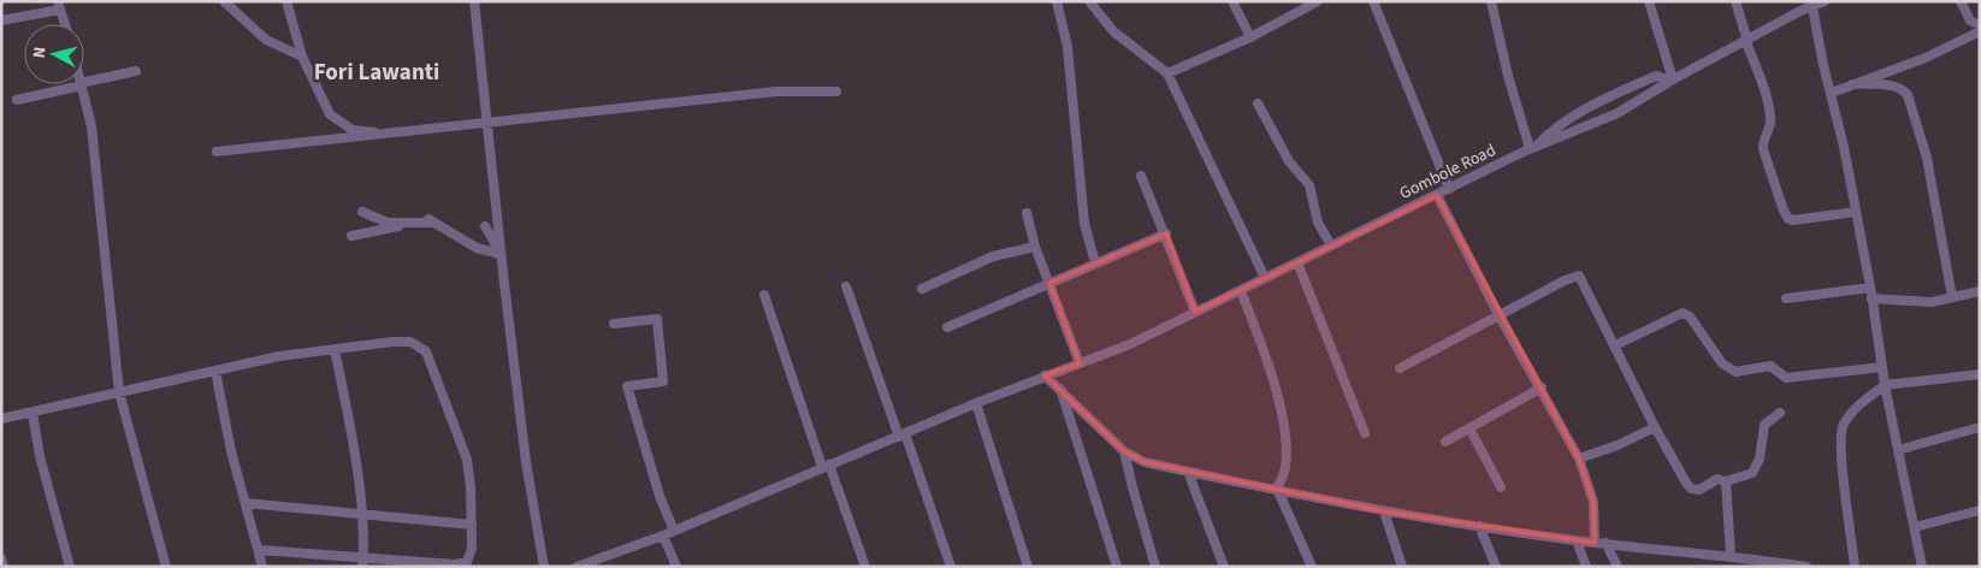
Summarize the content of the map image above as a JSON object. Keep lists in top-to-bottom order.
{
  "streets": {
    "street": ["Gombole Road"]
  },
  "districts": ["Fori Lawanti"],
  "north": "left"
}
